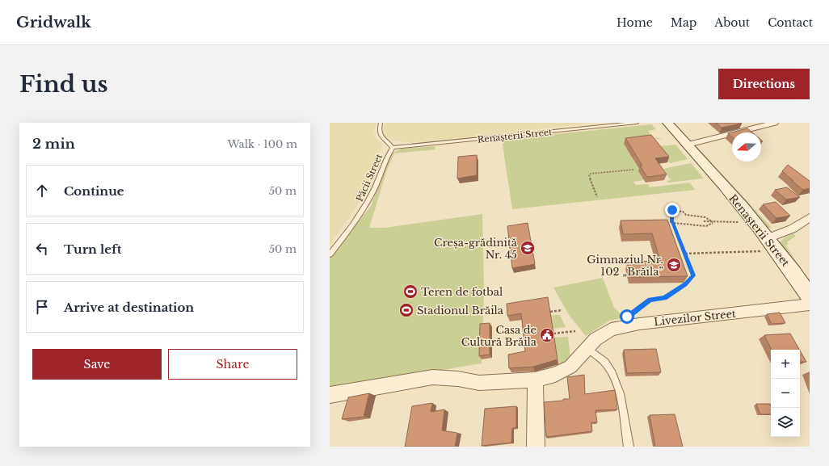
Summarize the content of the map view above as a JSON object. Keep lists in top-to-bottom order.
{
  "streets": {
    "main road": ["Renașterii Street"],
    "street": ["Livezilor Street"],
    "lane": ["Păcii Street"]
  },
  "crossings": [
    ["Renașterii Street", "Păcii Street"]
  ],
  "places": {
    "school or university": ["Creșa-grădiniță Nr. 45", "Gimnaziul Nr. 102 „Brăila”"],
    "sports": ["Teren de fotbal", "Stadionul Brăila"],
    "public building": ["Casa de Cultură Brăila"]
  },
  "north": "left",
  "page": {
    "header": "Gridwalk",
    "nav": [
      "Home",
      "Map",
      "About",
      "Contact"
    ],
    "buttons": [
      "Directions",
      ["Save", "Share"]
    ],
    "title": "Find us",
    "heading": ["2 min", "Walk · 100 m"],
    "list": [
      ["Continue", "50 m"],
      ["Turn left", "50 m"],
      "Arrive at destination"
    ],
    "map_buttons": ["+", "−"]
  }
}
